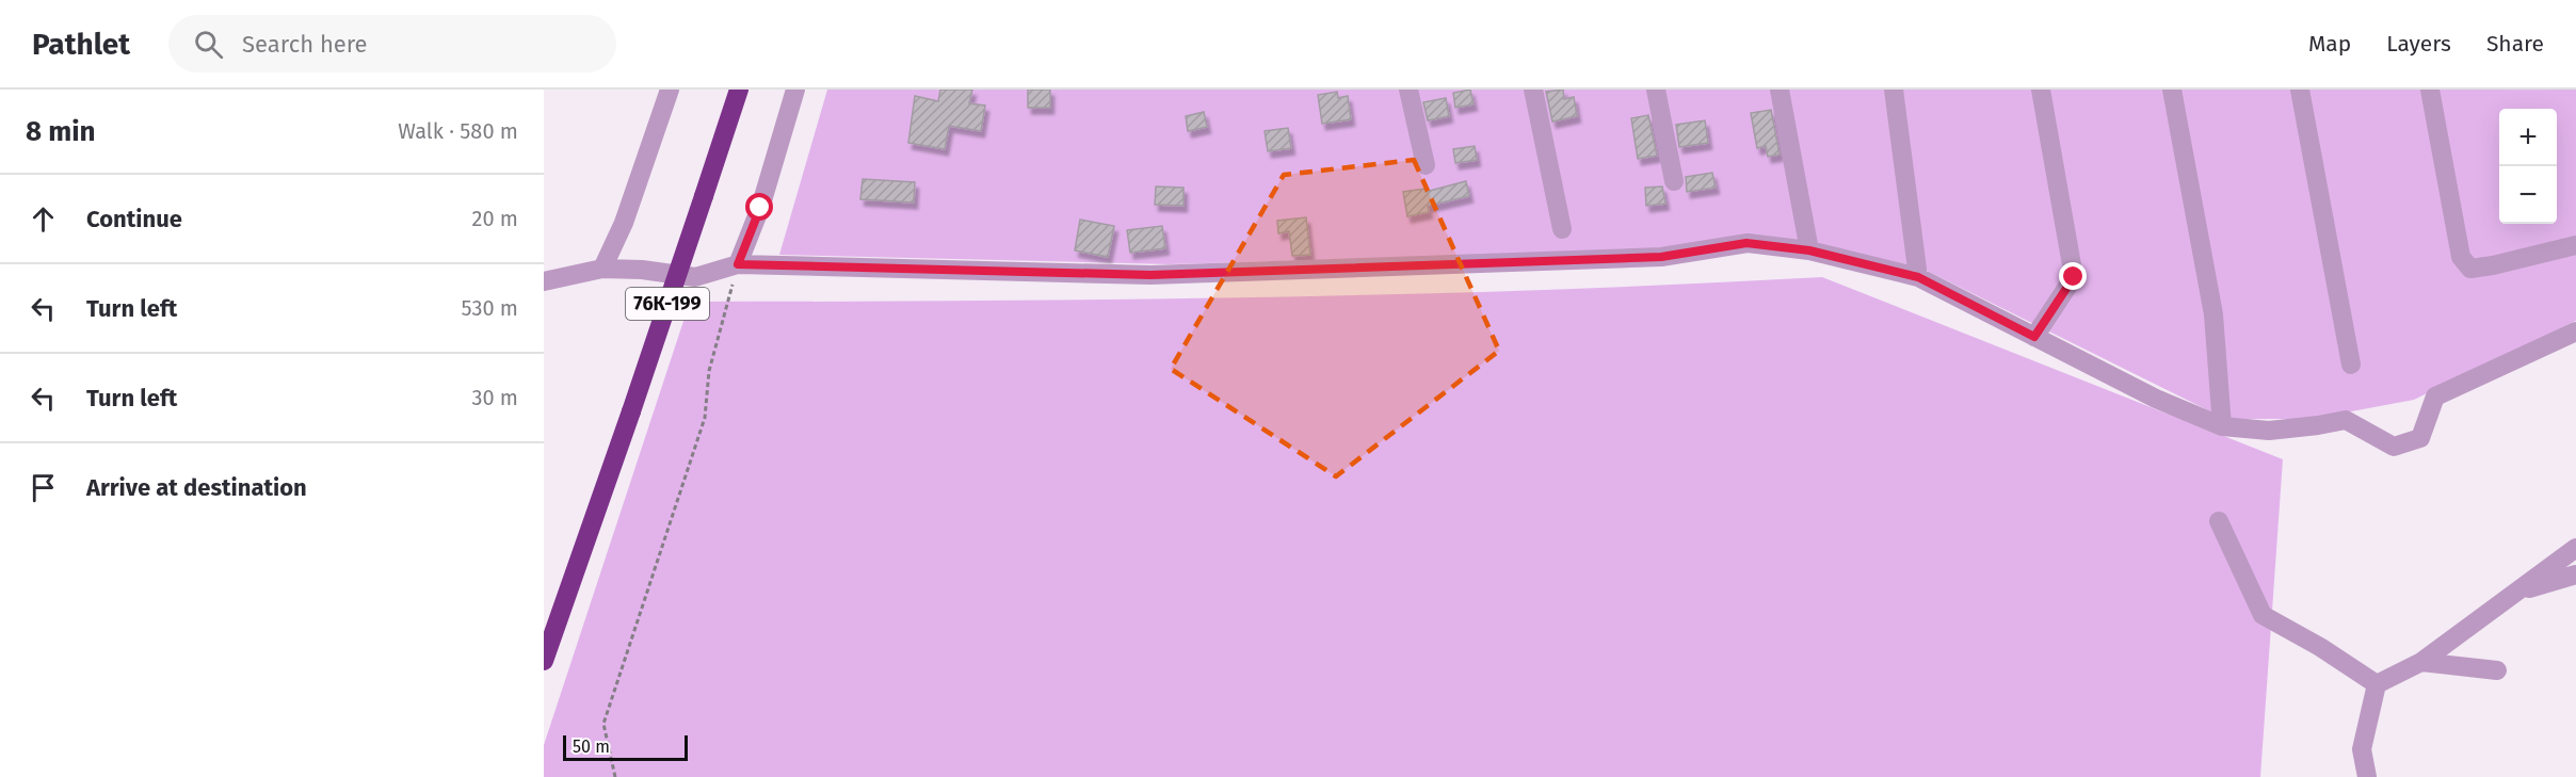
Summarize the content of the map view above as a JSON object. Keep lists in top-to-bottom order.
{
  "streets": {
    "highway": ["76К-199"]
  },
  "scale_bar": "50 m",
  "page": {
    "header": "Pathlet",
    "search": "Search here",
    "nav": ["Map", "Layers", "Share"],
    "heading": ["8 min", "Walk · 580 m"],
    "map_buttons": ["+", "−"],
    "list": [
      ["Continue", "20 m"],
      ["Turn left", "530 m"],
      ["Turn left", "30 m"],
      "Arrive at destination"
    ],
    "scale": "50 m"
  }
}
